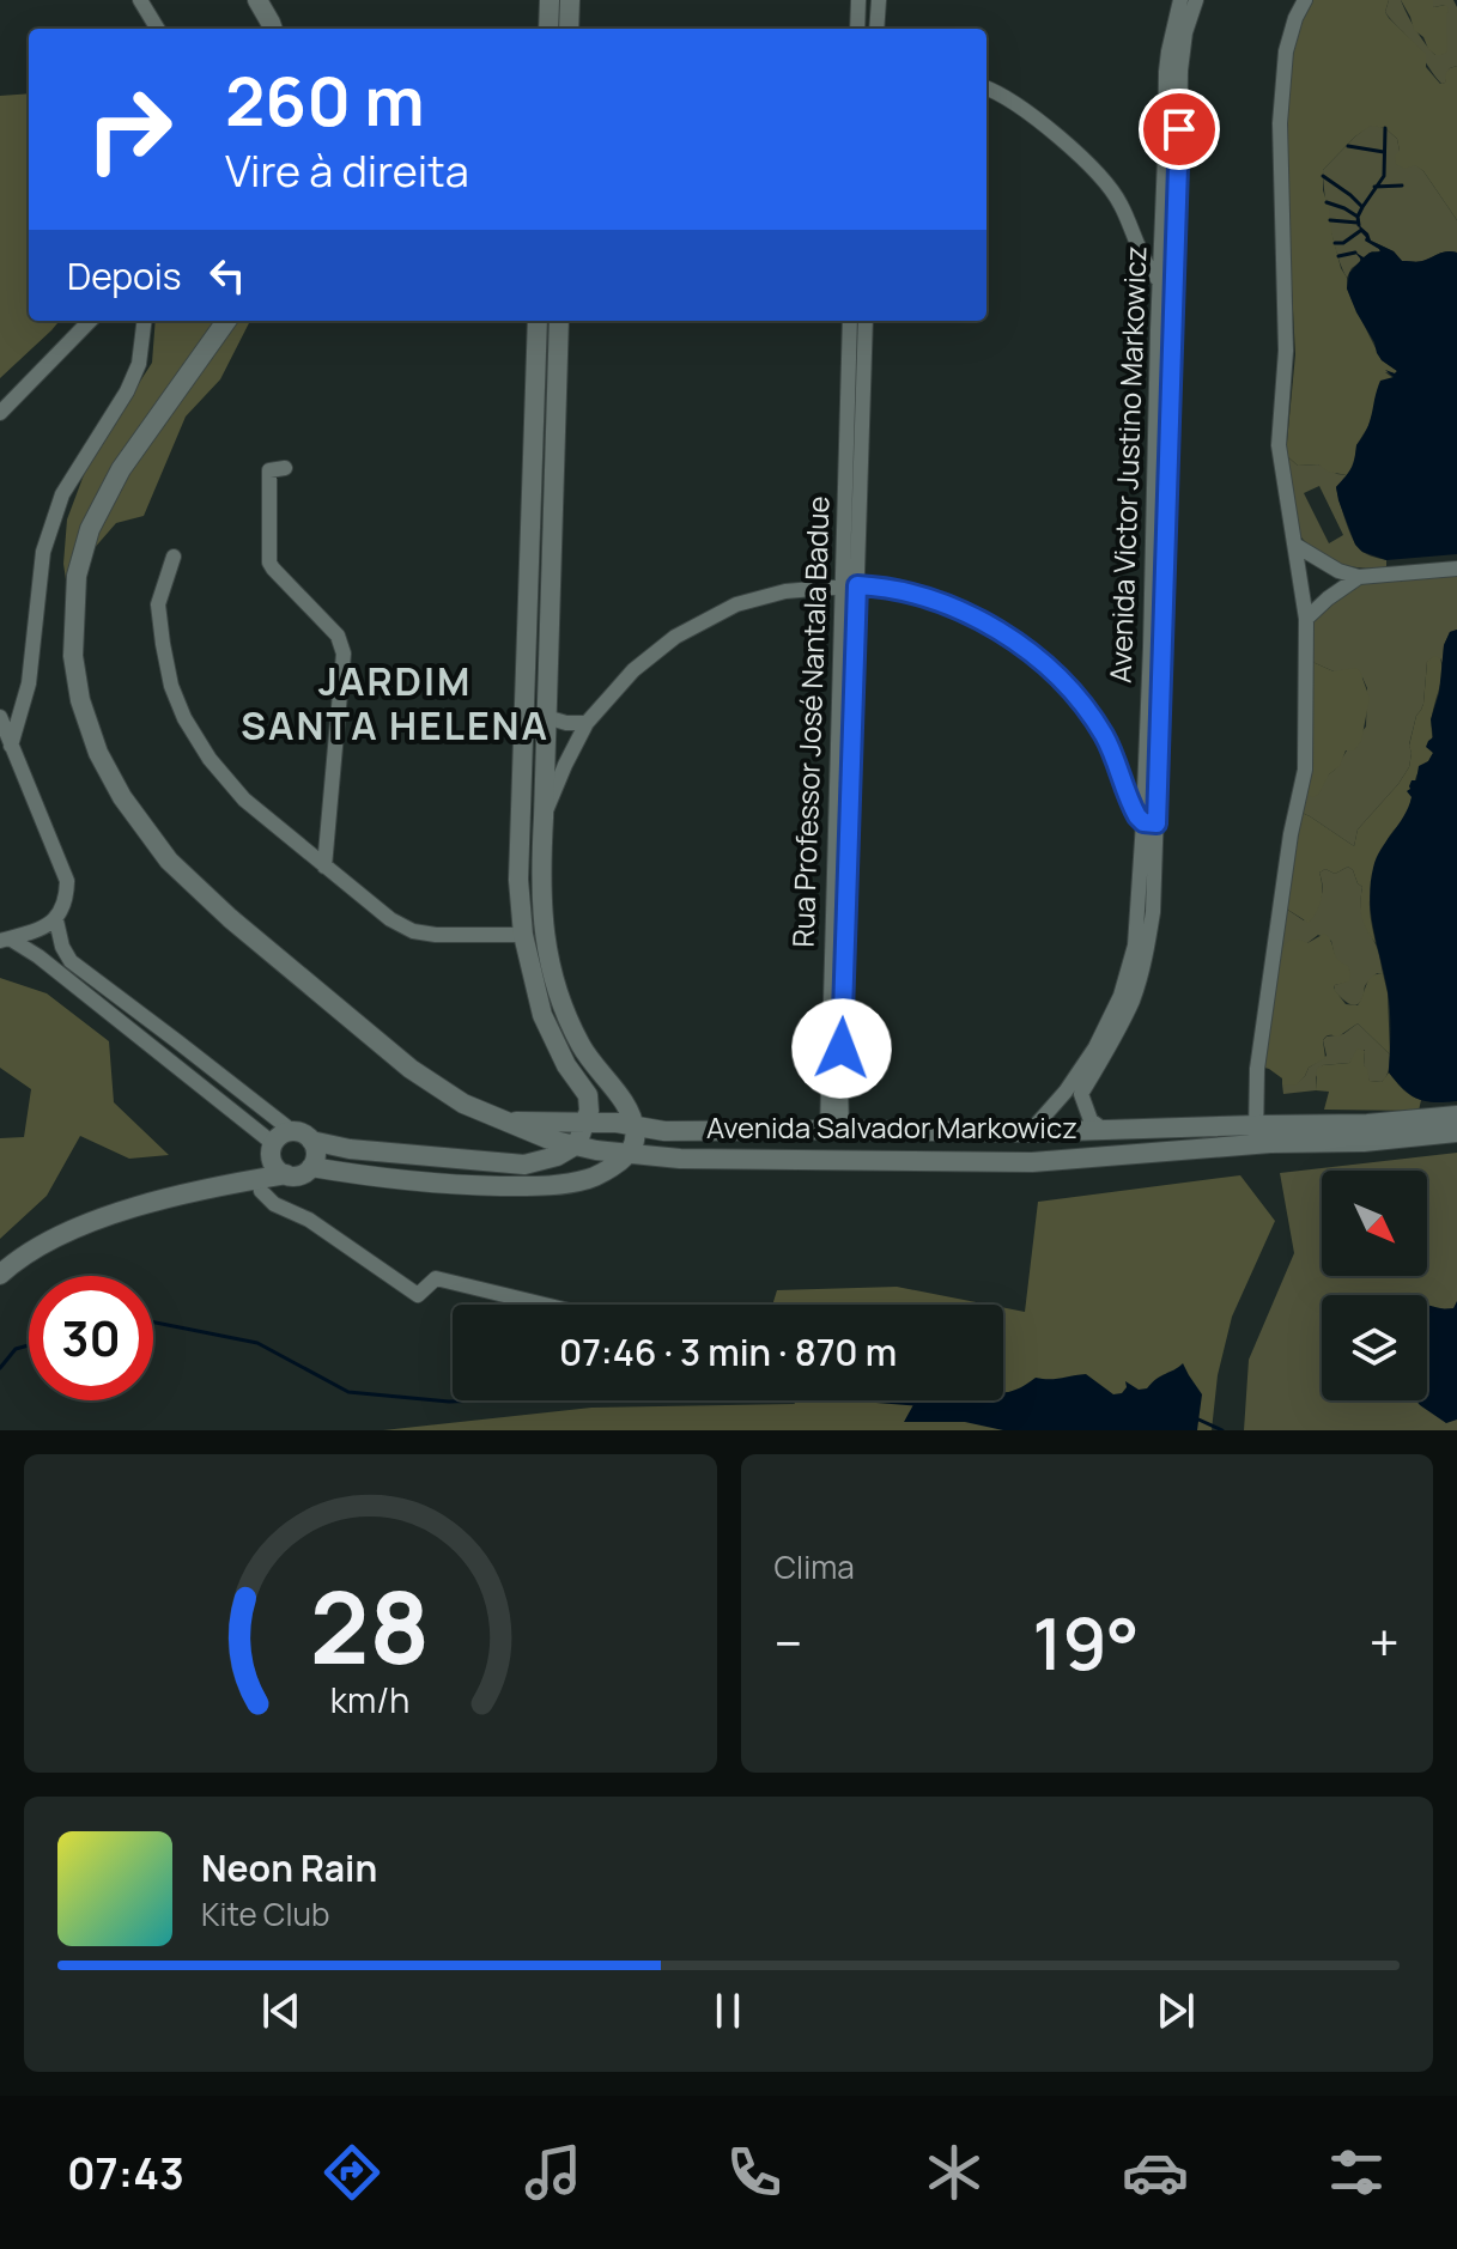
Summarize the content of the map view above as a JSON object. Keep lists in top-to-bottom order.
{
  "streets": {
    "street": ["Avenida Victor Justino Markowicz", "Rua Professor José Nantala Badue", "Avenida Salvador Markowicz"]
  },
  "crossings": [
    ["Avenida Victor Justino Markowicz", "Avenida Salvador Markowicz"],
    ["Rua Professor José Nantala Badue", "Avenida Salvador Markowicz"]
  ],
  "districts": ["JARDIM SANTA HELENA"],
  "north": "bottom right",
  "page": {
    "turn": ["260 m", "Vire à direita"],
    "then": "Depois",
    "limit": "30",
    "trip": "07:46 · 3 min · 870 m",
    "tile": "Clima",
    "heat": ["−", "19°", "+"],
    "song": ["Neon Rain", "Kite Club"],
    "tabs": "07:43",
    "gauge": ["28", "km/h"]
  }
}
